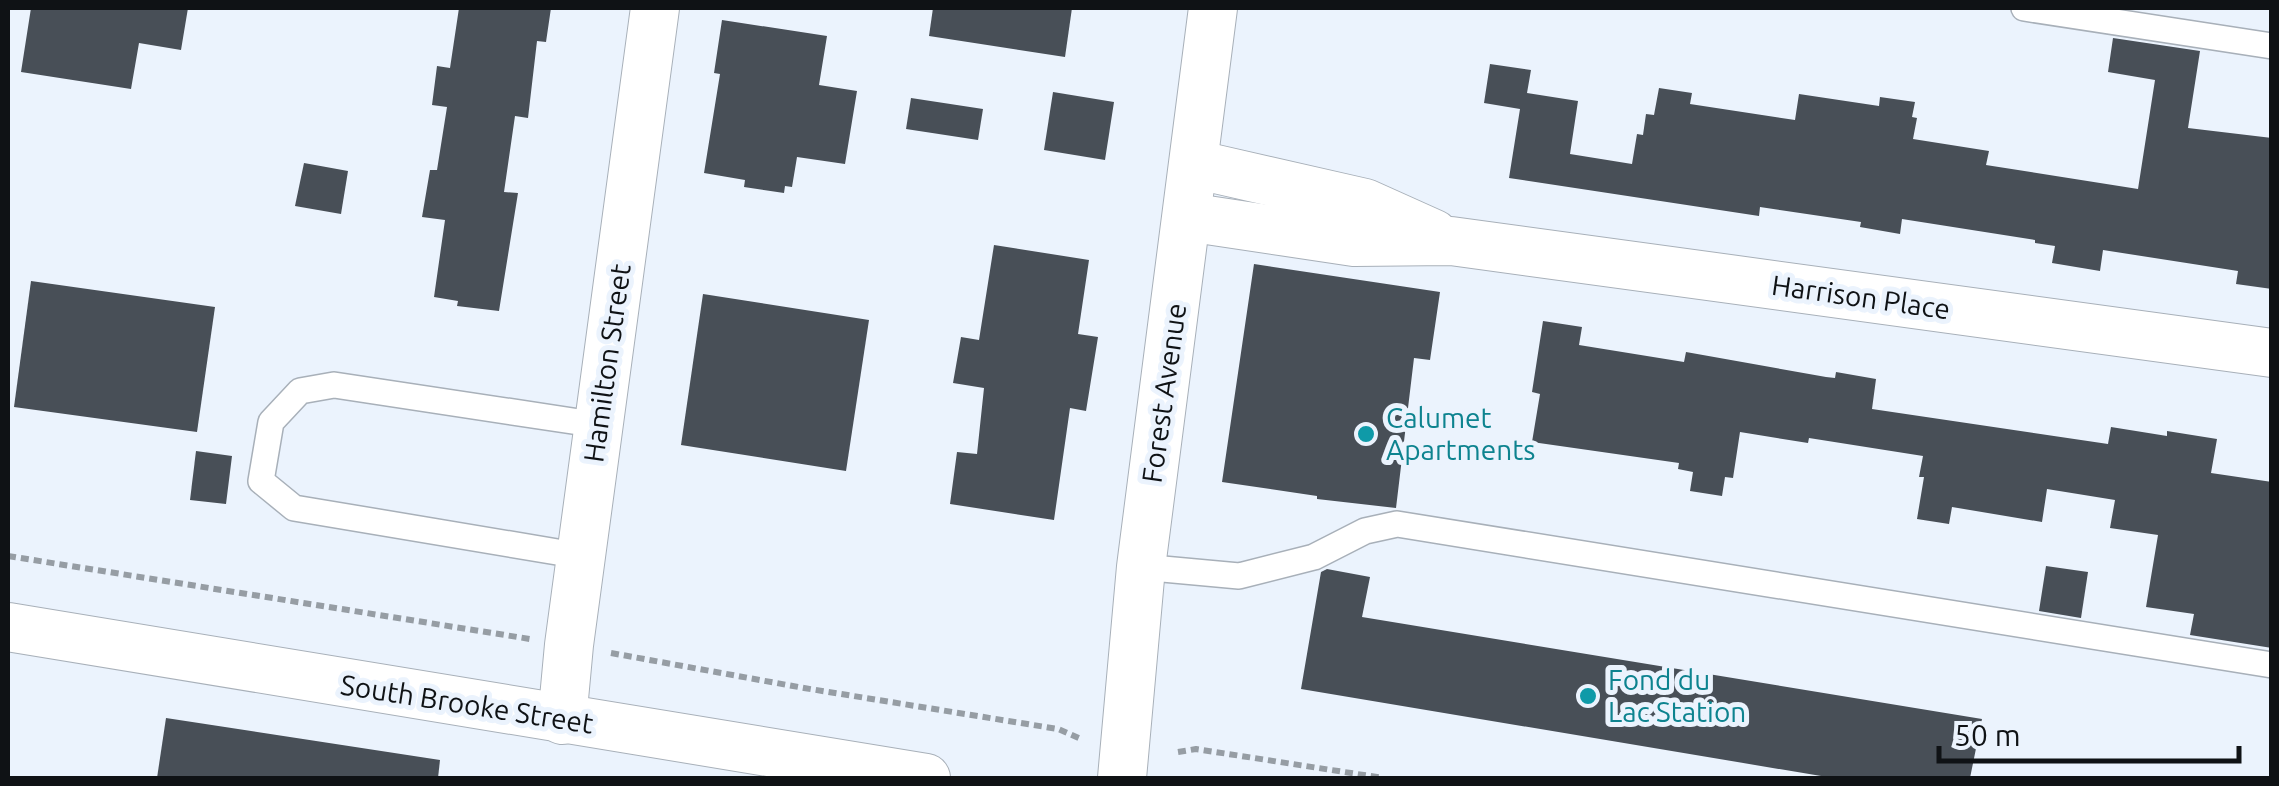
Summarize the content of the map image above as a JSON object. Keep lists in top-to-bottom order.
{
  "streets": {
    "street": [
      "Harrison Place",
      "Hamilton Street",
      "Forest Avenue",
      "South Brooke Street"
    ]
  },
  "crossings": [
    ["Harrison Place", "Forest Avenue"],
    ["Hamilton Street", "South Brooke Street"]
  ],
  "places": ["Calumet Apartments", "Fond du Lac Station"],
  "scale_bar": "50 m"
}
